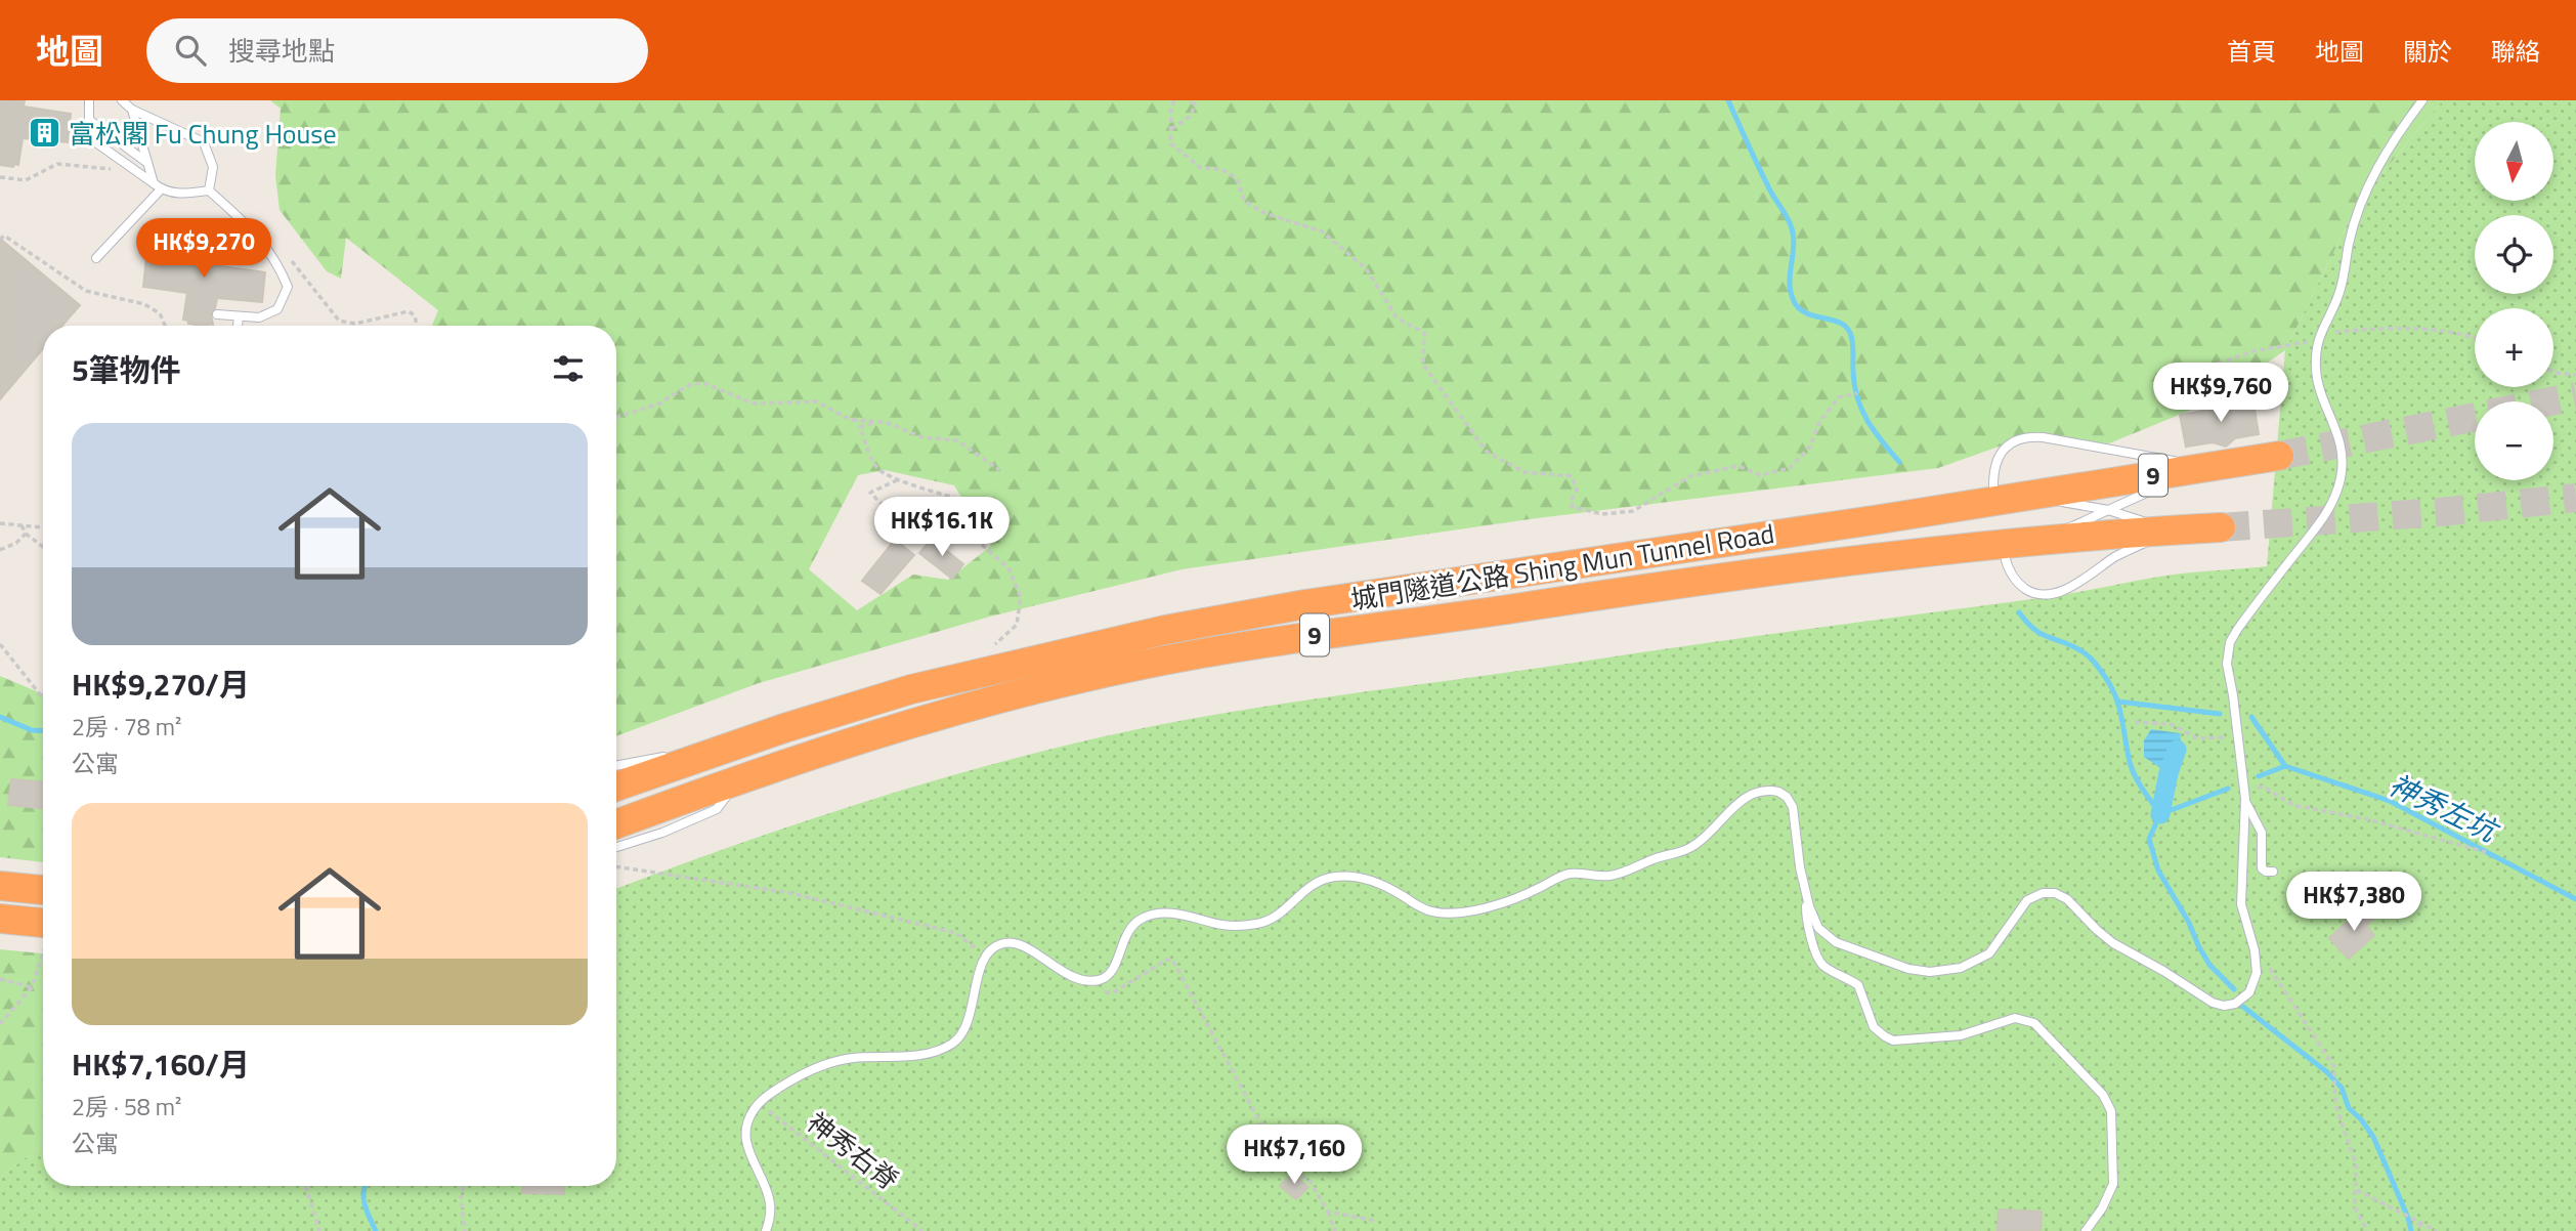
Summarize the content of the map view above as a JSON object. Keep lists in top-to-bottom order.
{
  "streets": {
    "highway": ["9", "城門隧道公路 Shing Mun Tunnel Road"],
    "path": ["神秀右脊"]
  },
  "water": ["神秀左坑"],
  "places": {
    "building": ["富松閣 Fu Chung House"]
  },
  "north": "bottom",
  "page": {
    "header": "地圖",
    "search": "搜尋地點",
    "nav": [
      "首頁",
      "地圖",
      "關於",
      "聯絡"
    ],
    "map_buttons": ["+", "−"],
    "price": [
      "HK$9,270",
      "HK$9,760",
      "HK$16.1K",
      "HK$7,380",
      "HK$7,160"
    ],
    "heading": "5筆物件",
    "list": [
      {
        "name": "HK$9,270/月",
        "note": "2房 · 78 m² · 公寓"
      },
      {
        "name": "HK$7,160/月",
        "note": "2房 · 58 m² · 公寓"
      }
    ]
  }
}
